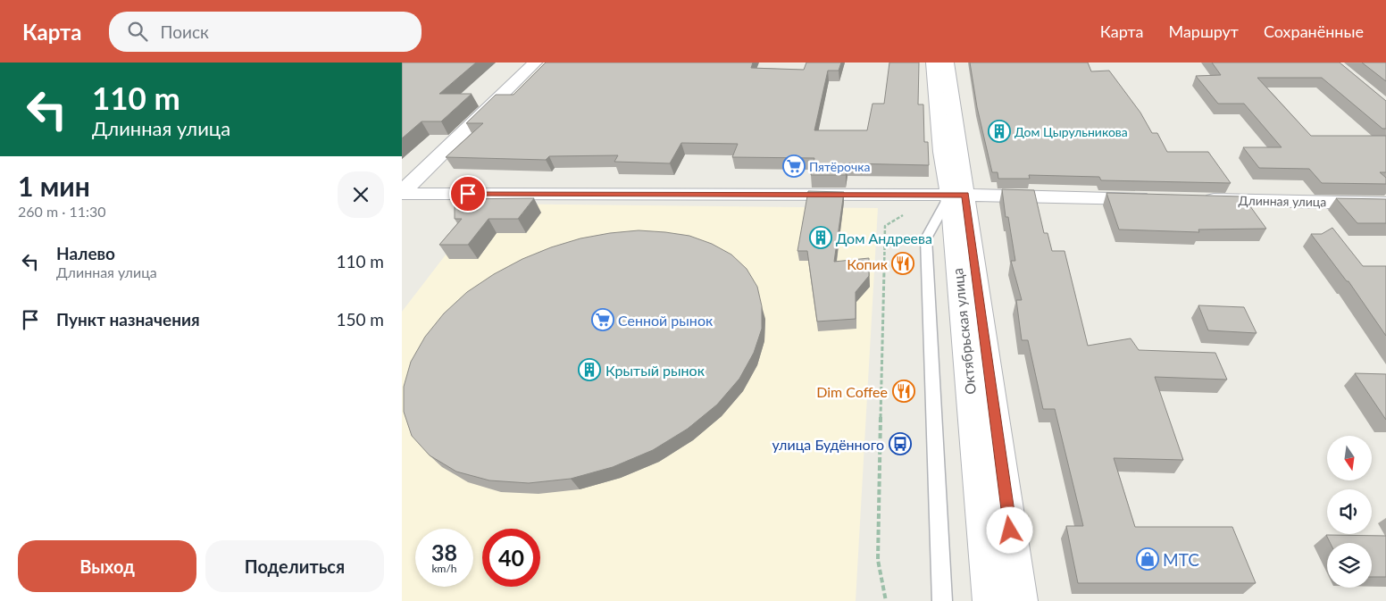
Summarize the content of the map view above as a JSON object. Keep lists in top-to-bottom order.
{
  "streets": {
    "street": ["Длинная улица", "Октябрьская улица"]
  },
  "places": {
    "building": ["Дом Цырульникова", "Дом Андреева", "Крытый рынок"],
    "supermarket": ["Пятёрочка", "Сенной рынок"],
    "restaurant": ["Копик", "Dim Coffee"],
    "bus stop": ["улица Будённого"],
    "shop": ["МТС"]
  },
  "north": "bottom",
  "page": {
    "header": "Карта",
    "search": "Поиск",
    "nav": ["Карта", "Маршрут", "Сохранённые"],
    "turn": ["110 m", "Длинная улица"],
    "heading": ["1 мин", "260 m · 11:30"],
    "list": [
      {
        "name": "Налево",
        "note": "Длинная улица",
        "value": "110 m"
      },
      {
        "name": "Пункт назначения",
        "value": "150 m"
      }
    ],
    "speed": "38 km/h",
    "limit": "40",
    "buttons": ["Выход", "Поделиться"]
  }
}
